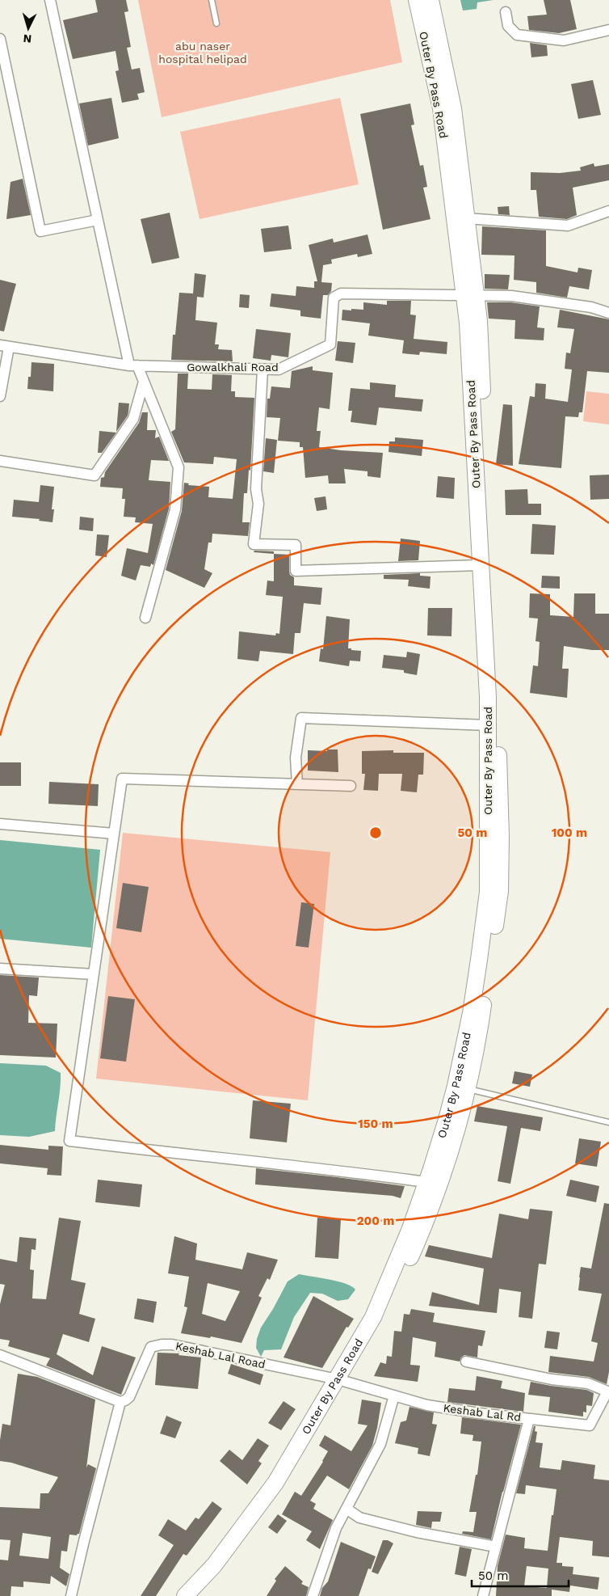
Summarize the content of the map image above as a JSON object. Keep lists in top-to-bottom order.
{
  "streets": {
    "main road": ["Outer By Pass Road"],
    "street": ["Gowalkhali Road", "Keshab Lal Road", "Keshab Lal Rd"]
  },
  "crossings": [
    ["Outer By Pass Road", "Gowalkhali Road"],
    ["Outer By Pass Road", "Keshab Lal Road"],
    ["Outer By Pass Road", "Keshab Lal Rd"],
    ["Keshab Lal Road", "Keshab Lal Rd"]
  ],
  "parks": ["abu naser hospital helipad"],
  "scale_bar": "50 m",
  "north": "bottom",
  "rings": [
    "50 m",
    "100 m",
    "150 m",
    "200 m"
  ]
}
